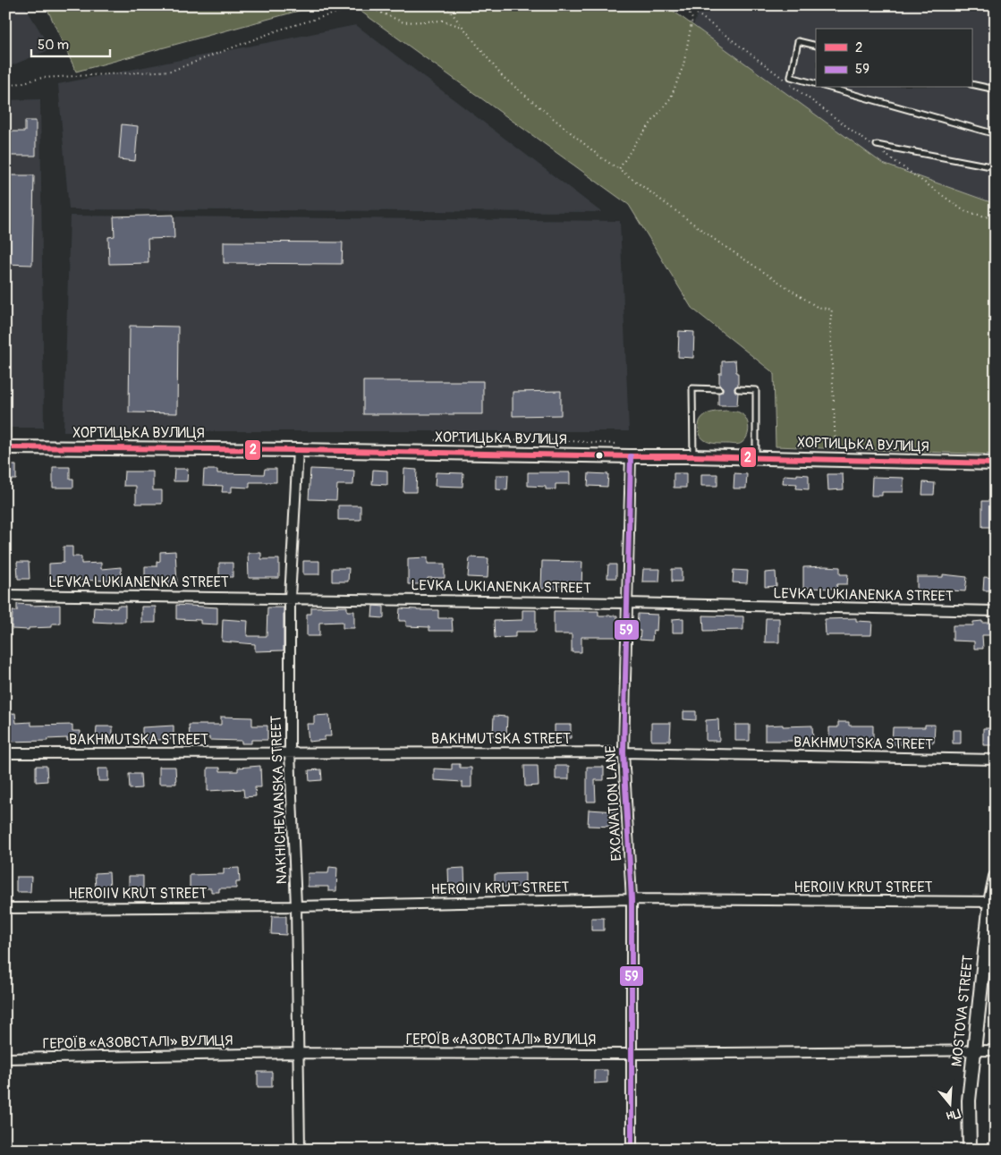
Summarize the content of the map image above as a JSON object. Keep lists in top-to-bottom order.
{
  "streets": {
    "street": [
      "ХОРТИЦЬКА ВУЛИЦЯ",
      "LEVKA LUKIANENKA STREET",
      "BAKHMUTSKA STREET",
      "NAKHICHEVANSKA STREET",
      "EXCAVATION LANE",
      "HEROIIV KRUT STREET",
      "MOSTOVA STREET",
      "ГЕРОЇВ «АЗОВСТАЛІ» ВУЛИЦЯ"
    ]
  },
  "crossings": [
    ["ХОРТИЦЬКА ВУЛИЦЯ", "NAKHICHEVANSKA STREET"],
    ["ХОРТИЦЬКА ВУЛИЦЯ", "EXCAVATION LANE"],
    ["LEVKA LUKIANENKA STREET", "NAKHICHEVANSKA STREET"],
    ["LEVKA LUKIANENKA STREET", "EXCAVATION LANE"],
    ["BAKHMUTSKA STREET", "NAKHICHEVANSKA STREET"],
    ["BAKHMUTSKA STREET", "EXCAVATION LANE"],
    ["NAKHICHEVANSKA STREET", "HEROIIV KRUT STREET"],
    ["NAKHICHEVANSKA STREET", "ГЕРОЇВ «АЗОВСТАЛІ» ВУЛИЦЯ"],
    ["EXCAVATION LANE", "HEROIIV KRUT STREET"],
    ["EXCAVATION LANE", "ГЕРОЇВ «АЗОВСТАЛІ» ВУЛИЦЯ"],
    ["HEROIIV KRUT STREET", "MOSTOVA STREET"],
    ["MOSTOVA STREET", "ГЕРОЇВ «АЗОВСТАЛІ» ВУЛИЦЯ"]
  ],
  "lines": ["transit line 2", "transit line 59"],
  "legend": ["2", "59"],
  "scale_bar": "50 m",
  "north": "bottom"
}
